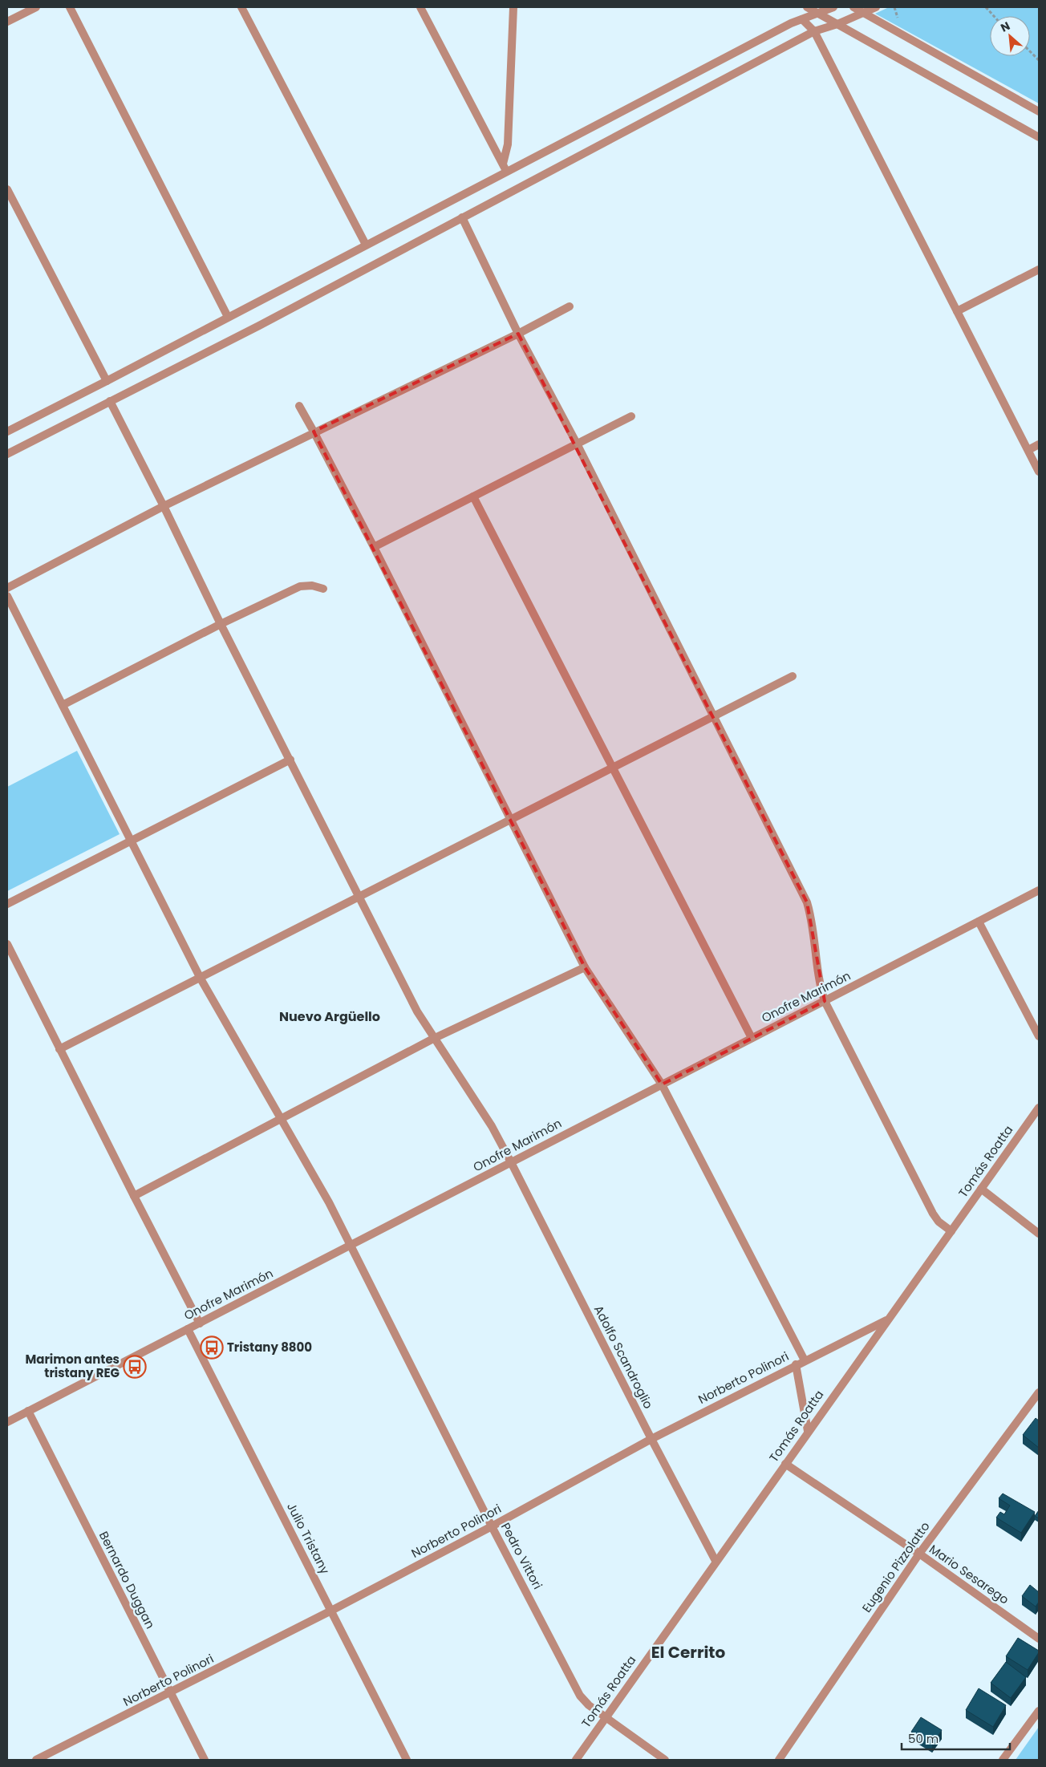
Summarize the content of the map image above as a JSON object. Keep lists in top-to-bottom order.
{
  "streets": {
    "street": [
      "Onofre Marimón",
      "Tomás Roatta",
      "Adolfo Scandroglio",
      "Norberto Polinori",
      "Julio Tristany",
      "Pedro Vittori",
      "Eugenio Pizzolatto",
      "Mario Sesarego",
      "Bernardo Duggan"
    ]
  },
  "crossings": [
    ["Onofre Marimón", "Adolfo Scandroglio"],
    ["Onofre Marimón", "Julio Tristany"],
    ["Onofre Marimón", "Pedro Vittori"],
    ["Onofre Marimón", "Bernardo Duggan"],
    ["Tomás Roatta", "Adolfo Scandroglio"],
    ["Tomás Roatta", "Norberto Polinori"],
    ["Tomás Roatta", "Pedro Vittori"],
    ["Tomás Roatta", "Mario Sesarego"],
    ["Adolfo Scandroglio", "Norberto Polinori"],
    ["Norberto Polinori", "Julio Tristany"],
    ["Norberto Polinori", "Pedro Vittori"],
    ["Norberto Polinori", "Bernardo Duggan"],
    ["Eugenio Pizzolatto", "Mario Sesarego"]
  ],
  "districts": ["Nuevo Argüello", "El Cerrito"],
  "places": {
    "bus stop": ["Tristany 8800", "Marimon antes tristany REG"]
  },
  "scale_bar": "50 m",
  "north": "top left"
}
